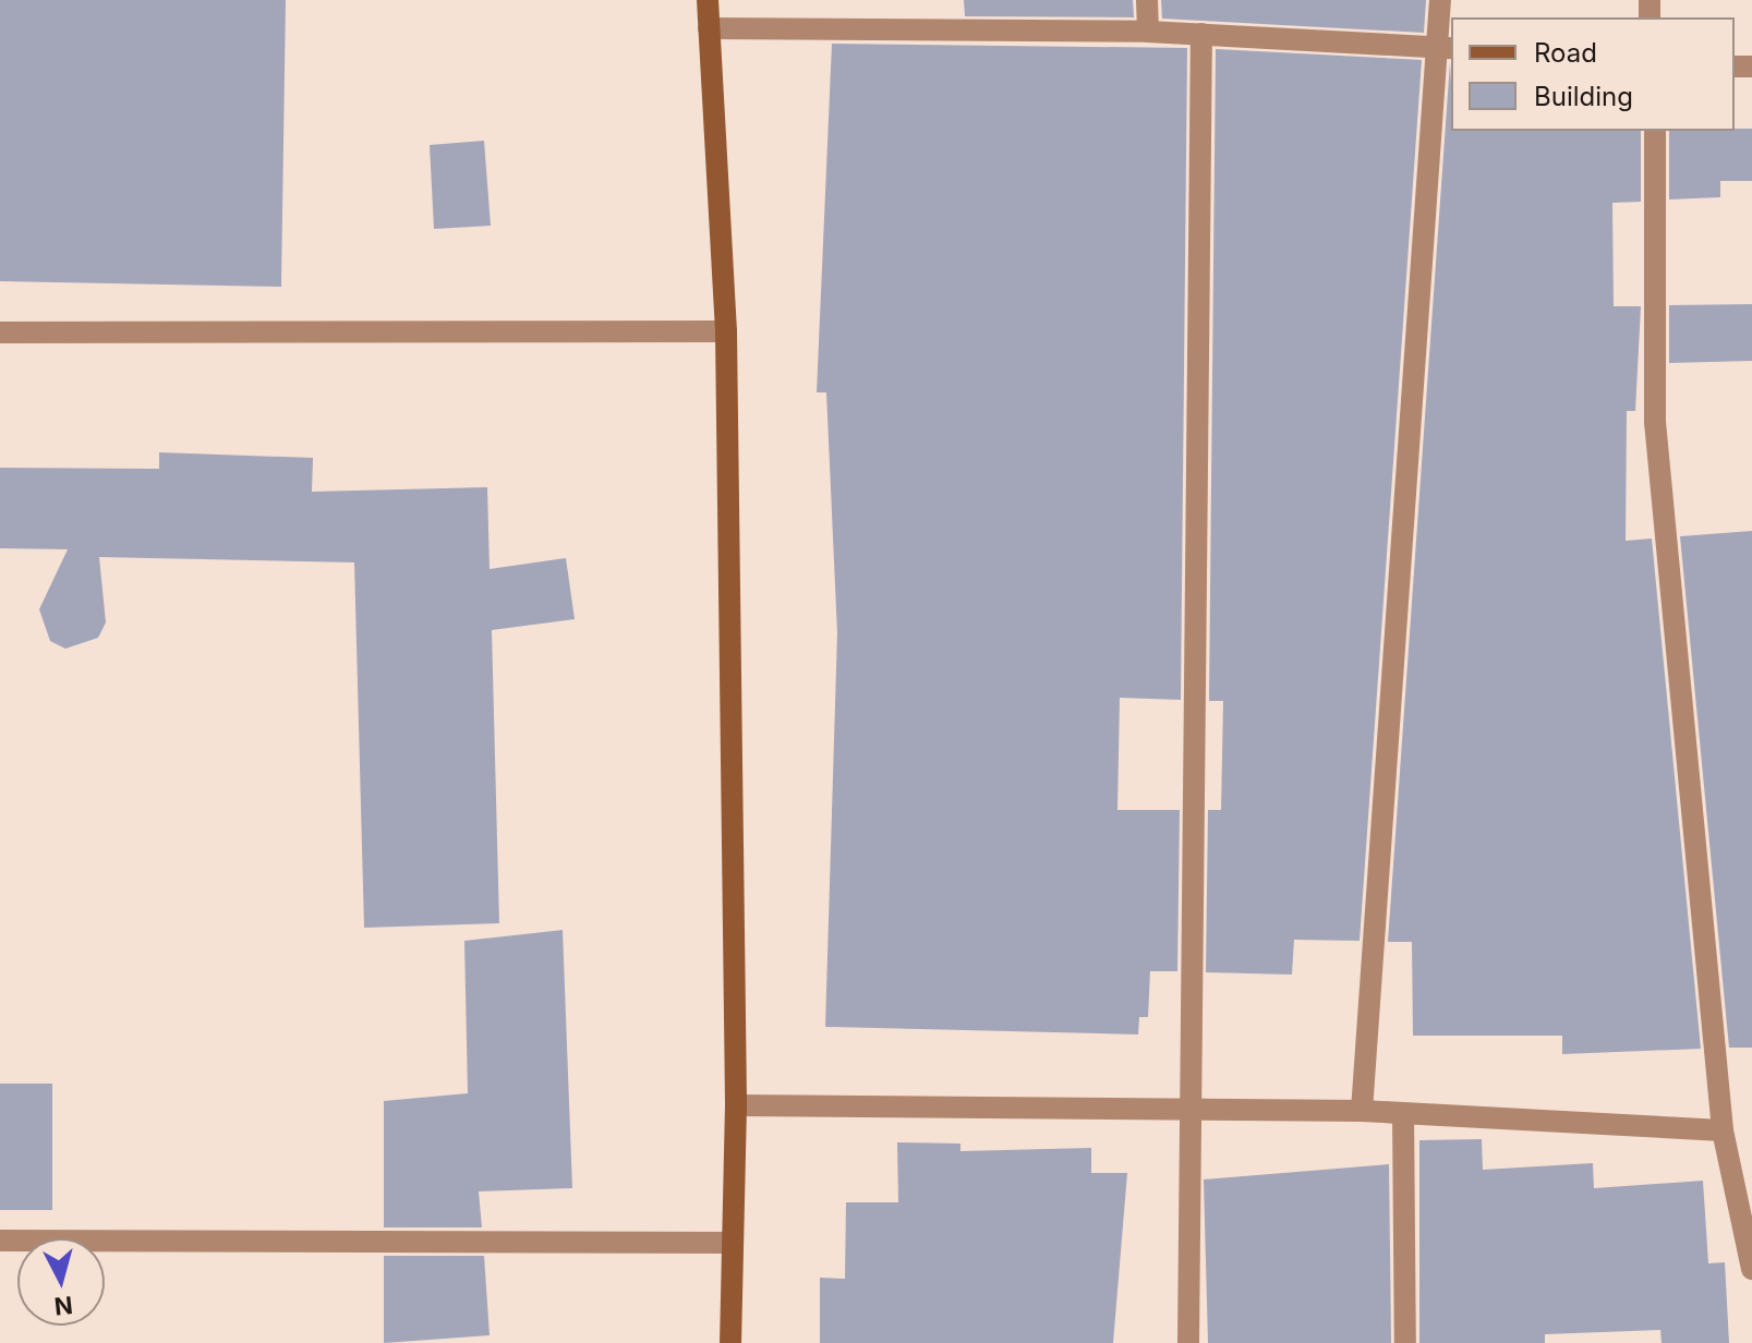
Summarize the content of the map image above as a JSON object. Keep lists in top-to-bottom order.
{
  "legend": ["Road", "Building"],
  "north": "bottom"
}
